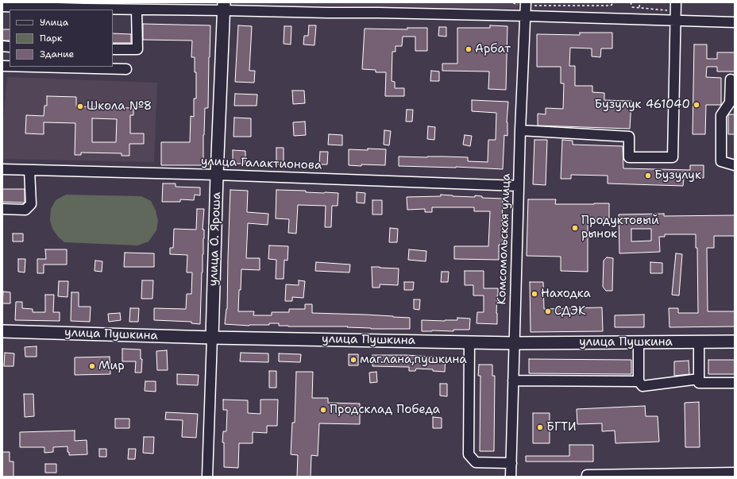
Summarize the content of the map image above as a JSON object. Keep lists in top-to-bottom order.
{
  "streets": {
    "main road": ["улица О. Яроша", "улица Пушкина"],
    "street": ["улица Галактионова", "Комсомольская улица"]
  },
  "crossings": [
    ["улица Галактионова", "улица О. Яроша"],
    ["улица Галактионова", "Комсомольская улица"],
    ["улица О. Яроша", "улица Пушкина"],
    ["Комсомольская улица", "улица Пушкина"]
  ],
  "places": [
    "Арбат",
    "Бузулук 461040",
    "Школа №8",
    "Бузулук",
    "Продуктовый рынок",
    "Находка",
    "СДЭК",
    "маг.лана,пушкина",
    "Мир",
    "Продсклад Победа",
    "БГТИ"
  ],
  "legend": ["Улица", "Парк", "Здание"]
}
